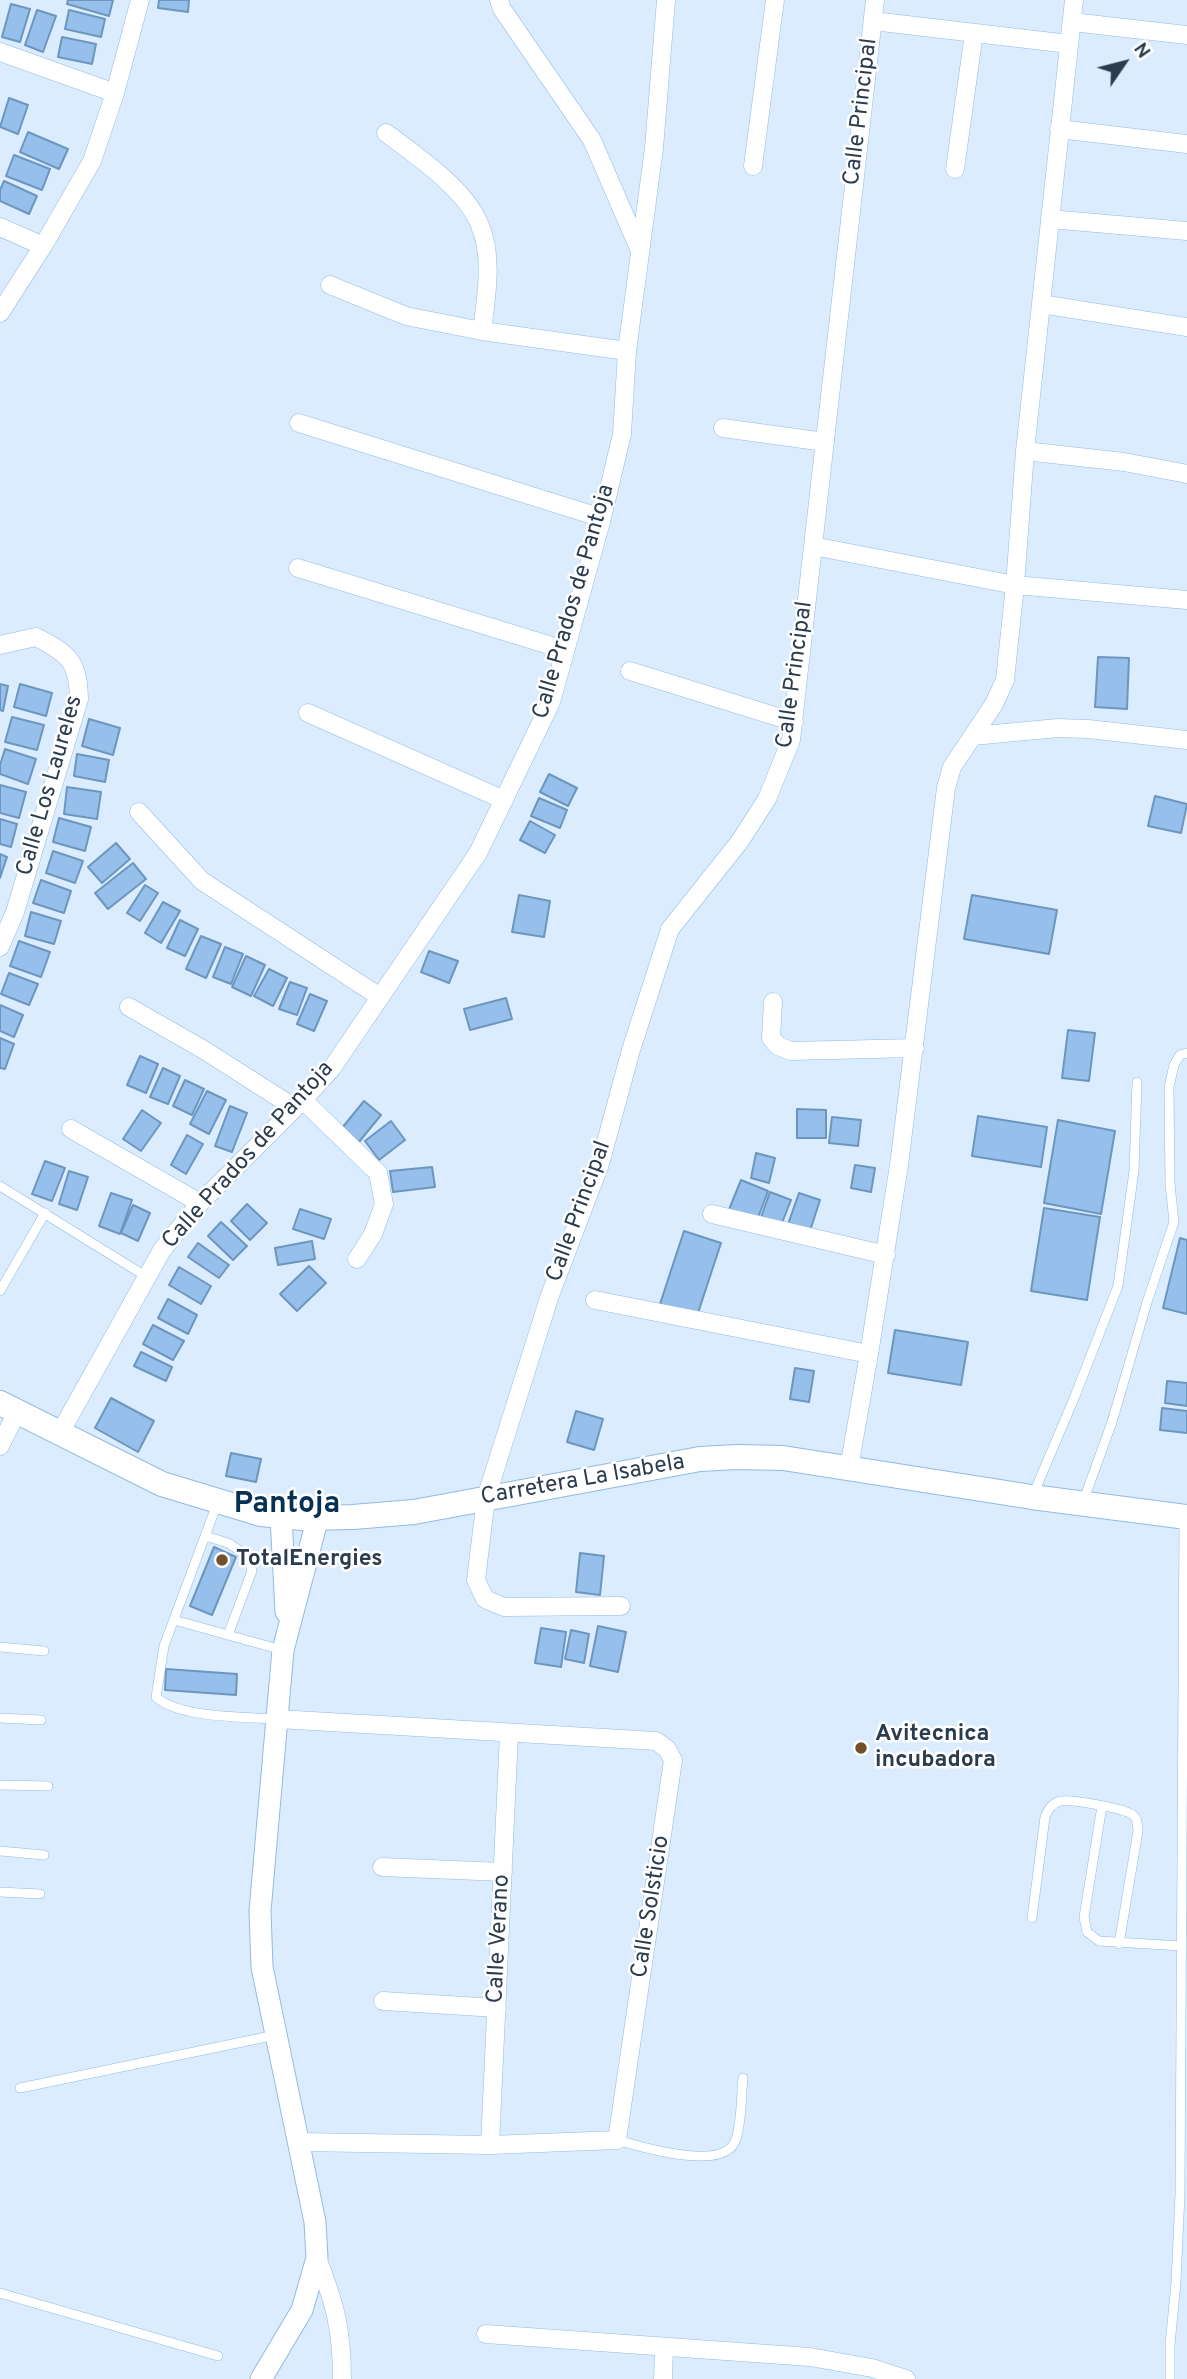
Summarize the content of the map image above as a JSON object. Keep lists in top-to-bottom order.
{
  "streets": {
    "main road": ["Carretera La Isabela"],
    "street": [
      "Calle Principal",
      "Calle Prados de Pantoja",
      "Calle Los Laureles",
      "Calle Solsticio",
      "Calle Verano"
    ]
  },
  "crossings": [
    ["Calle Principal", "Carretera La Isabela"],
    ["Calle Prados de Pantoja", "Carretera La Isabela"],
    ["Calle Solsticio", "Calle Verano"]
  ],
  "districts": ["Pantoja"],
  "places": ["TotalEnergies", "Avitecnica incubadora"],
  "north": "top right"
}
